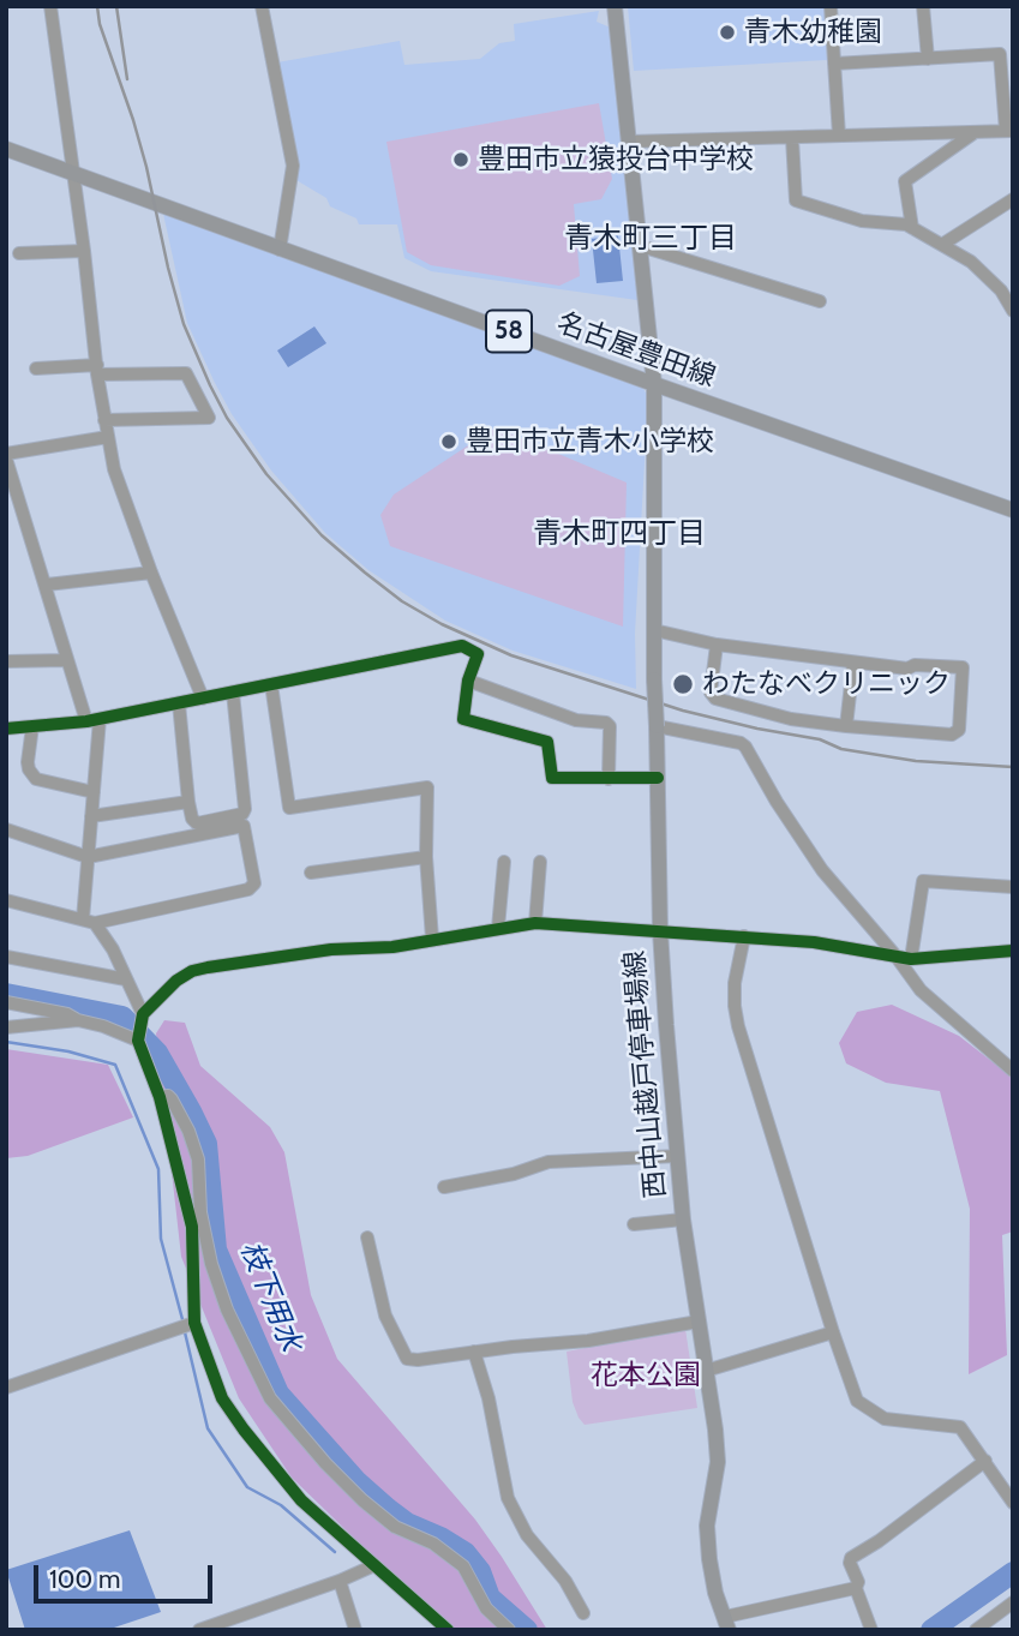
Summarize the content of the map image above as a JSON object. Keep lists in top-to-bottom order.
{
  "streets": {
    "main road": ["58", "名古屋豊田線", "西中山越戸停車場線"]
  },
  "crossings": [
    ["名古屋豊田線", "西中山越戸停車場線"]
  ],
  "districts": ["青木町三丁目", "青木町四丁目"],
  "water": ["枝下用水"],
  "parks": ["花本公園"],
  "places": [
    "青木幼稚園",
    "豊田市立猿投台中学校",
    "豊田市立青木小学校",
    "わたなべクリニック"
  ],
  "scale_bar": "100 m"
}
